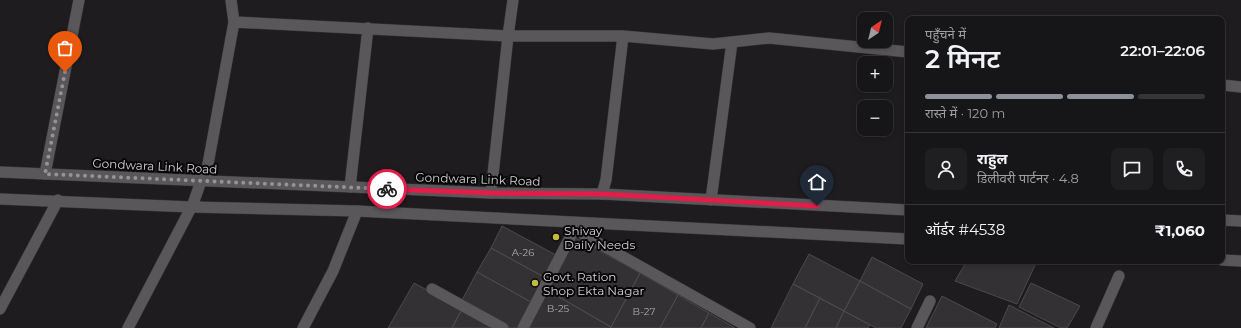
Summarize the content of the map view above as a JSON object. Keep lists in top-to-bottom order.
{
  "streets": {
    "street": ["Gondwara Link Road"]
  },
  "places": ["Shivay Daily Needs", "Govt. Ration Shop Ekta Nagar"],
  "house_numbers": ["A-26", "B-25", "B-27"],
  "north": "top right",
  "page": {
    "map_buttons": ["+", "−"],
    "heading": ["2 मिनट", "पहुँचने में", "22:01–22:06"],
    "panel": [
      "राहुल",
      "डिलीवरी पार्टनर · 4.8",
      "ऑर्डर #4538",
      "₹1,060"
    ],
    "bar": "रास्ते में · 120 m"
  }
}
